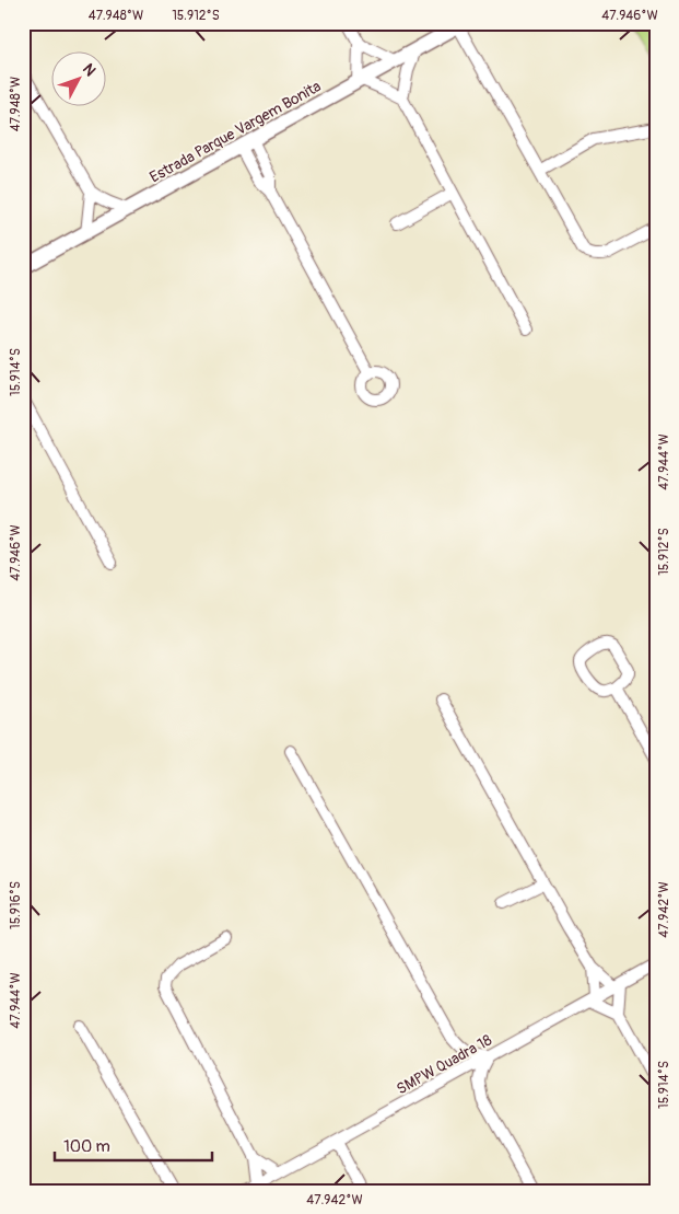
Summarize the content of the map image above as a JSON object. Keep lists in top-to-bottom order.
{
  "streets": {
    "main road": ["Estrada Parque Vargem Bonita"],
    "street": ["SMPW Quadra 18"]
  },
  "scale_bar": "100 m",
  "north": "top right",
  "coordinates": [
    "47.948°W",
    "15.912°S",
    "47.946°W",
    "15.914°S",
    "47.944°W",
    "15.916°S",
    "47.942°W"
  ]
}
